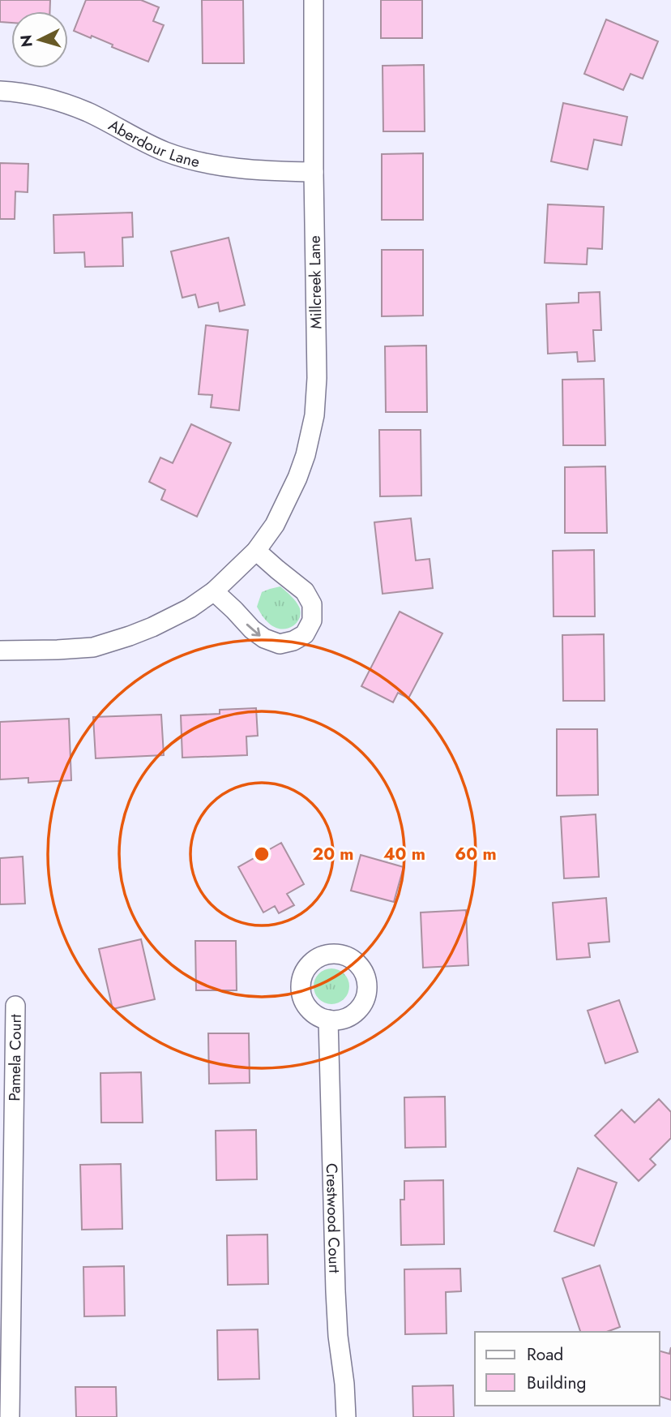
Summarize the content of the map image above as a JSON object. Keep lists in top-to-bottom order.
{
  "streets": {
    "street": [
      "Aberdour Lane",
      "Millcreek Lane",
      "Pamela Court",
      "Crestwood Court"
    ]
  },
  "crossings": [
    ["Aberdour Lane", "Millcreek Lane"]
  ],
  "legend": ["Road", "Building"],
  "north": "left",
  "rings": ["20 m", "40 m", "60 m"]
}
